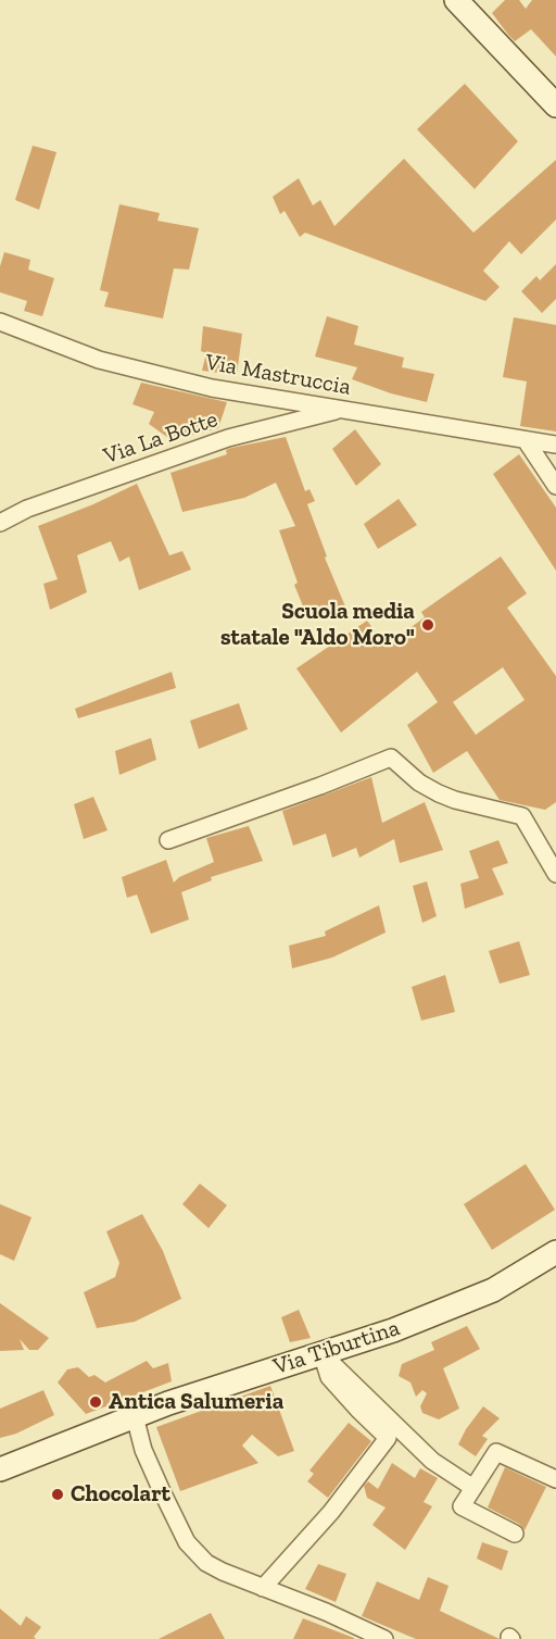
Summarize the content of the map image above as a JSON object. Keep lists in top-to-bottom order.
{
  "streets": {
    "street": ["Via Mastruccia", "Via La Botte", "Via Tiburtina"]
  },
  "crossings": [
    ["Via Mastruccia", "Via La Botte"]
  ],
  "places": ["Scuola media statale \"Aldo Moro\"", "Antica Salumeria", "Chocolart"]
}
